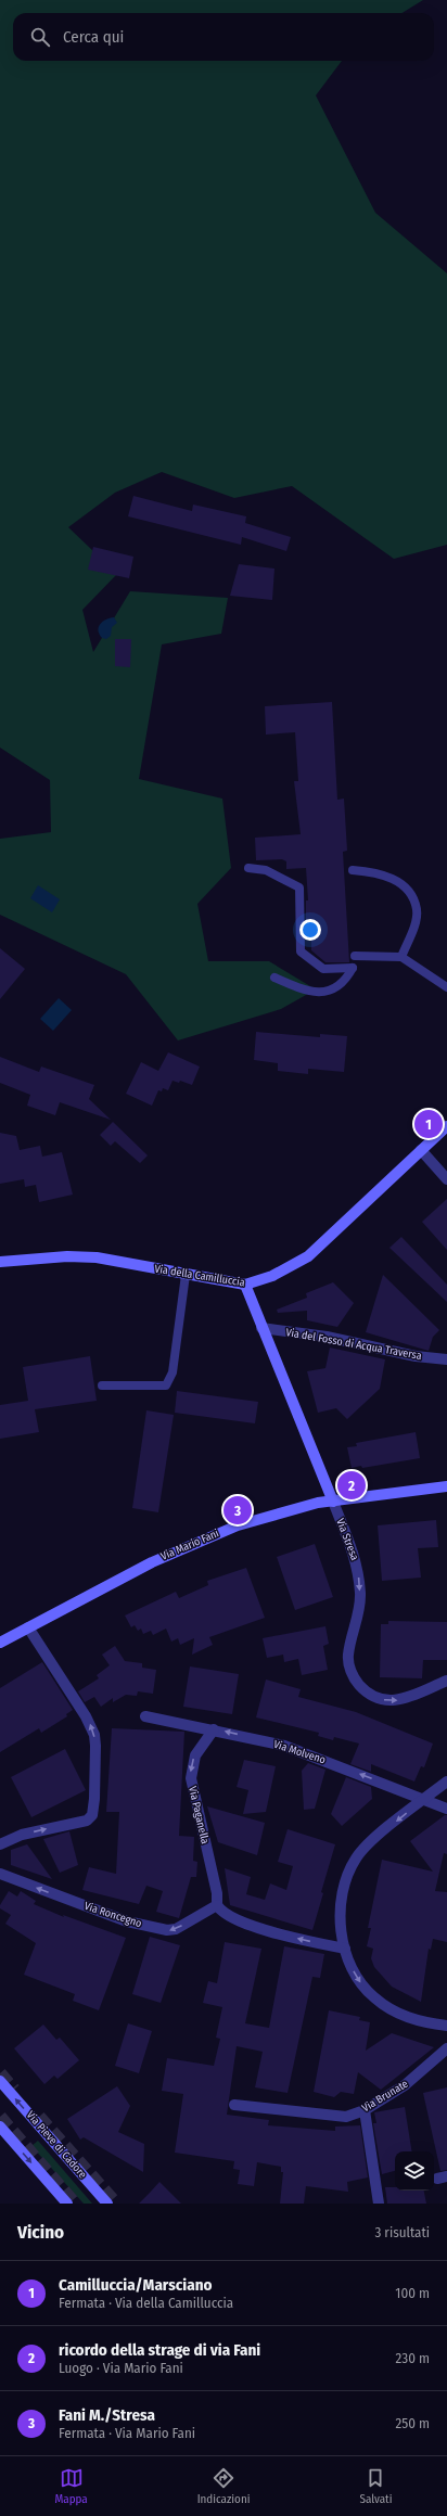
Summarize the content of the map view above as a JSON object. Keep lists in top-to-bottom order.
{
  "streets": {
    "street": [
      "Via della Camilluccia",
      "Via del Fosso di Acqua Traversa",
      "Via Stresa",
      "Via Mario Fani",
      "Via Molveno",
      "Via Paganella",
      "Via Roncegno",
      "Via Brunate",
      "Via Pieve di Cadore"
    ]
  },
  "crossings": [
    ["Via della Camilluccia", "Via Stresa"],
    ["Via del Fosso di Acqua Traversa", "Via Stresa"],
    ["Via Stresa", "Via Mario Fani"],
    ["Via Molveno", "Via Paganella"],
    ["Via Paganella", "Via Roncegno"]
  ],
  "one_way": ["Via Molveno", "Via Paganella", "Via Roncegno"],
  "page": {
    "search": "Cerca qui",
    "pins": ["1", "2", "3"],
    "heading": ["Vicino", "3 risultati"],
    "list": [
      {
        "mark": "1",
        "name": "Camilluccia/Marsciano",
        "note": "Fermata · Via della Camilluccia",
        "value": "100 m"
      },
      {
        "mark": "2",
        "name": "ricordo della strage di via Fani",
        "note": "Luogo · Via Mario Fani",
        "value": "230 m"
      },
      {
        "mark": "3",
        "name": "Fani M./Stresa",
        "note": "Fermata · Via Mario Fani",
        "value": "250 m"
      }
    ],
    "nav": ["Mappa", "Indicazioni", "Salvati"]
  }
}
